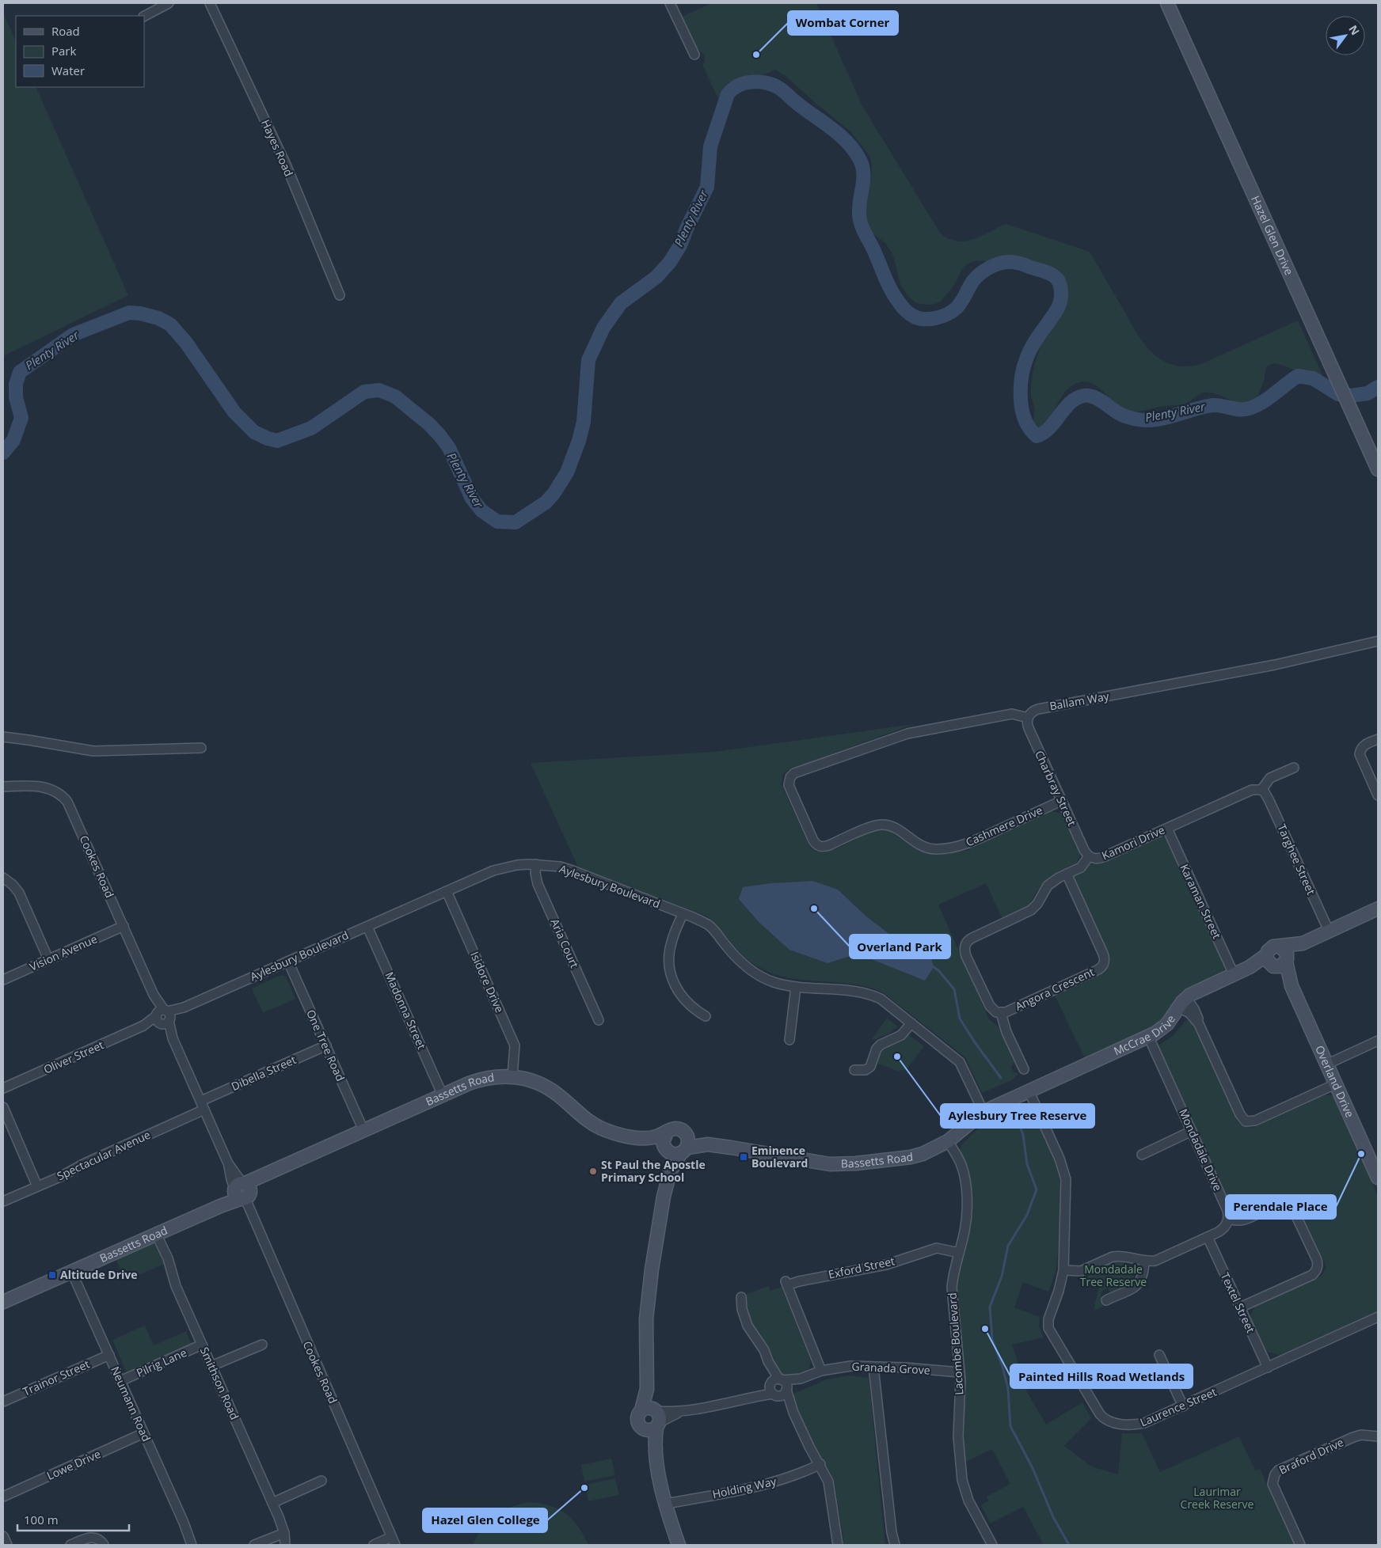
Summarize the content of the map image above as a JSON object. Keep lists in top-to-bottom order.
{
  "streets": {
    "street": [
      "Hayes Road",
      "Hazel Glen Drive",
      "Ballam Way",
      "Charbray Street",
      "Cashmere Drive",
      "Kamori Drive",
      "Targhee Street",
      "Cookes Road",
      "Aylesbury Boulevard",
      "Karaman Street",
      "Aria Court",
      "Vision Avenue",
      "Isidore Drive",
      "Angora Crescent",
      "Madonna Street",
      "McCrae Drive",
      "One Tree Road",
      "Oliver Street",
      "Dibella Street",
      "Overland Drive",
      "Bassetts Road",
      "Mondadale Drive",
      "Spectacular Avenue",
      "Exford Street",
      "Textel Street",
      "Lacombe Boulevard",
      "Pilrig Lane",
      "Granada Grove",
      "Trainor Street",
      "Smithson Road",
      "Neumann Road",
      "Laurence Street",
      "Braford Drive",
      "Lowe Drive",
      "Holding Way"
    ]
  },
  "crossings": [
    ["Ballam Way", "Charbray Street"],
    ["Ballam Way", "Cashmere Drive"],
    ["Charbray Street", "Cashmere Drive"],
    ["Charbray Street", "Kamori Drive"],
    ["Kamori Drive", "Targhee Street"],
    ["Kamori Drive", "Karaman Street"],
    ["Kamori Drive", "Angora Crescent"],
    ["Cookes Road", "Aylesbury Boulevard"],
    ["Cookes Road", "Vision Avenue"],
    ["Cookes Road", "Oliver Street"],
    ["Cookes Road", "Dibella Street"],
    ["Cookes Road", "Bassetts Road"],
    ["Cookes Road", "Spectacular Avenue"],
    ["Aylesbury Boulevard", "Aria Court"],
    ["Aylesbury Boulevard", "Isidore Drive"],
    ["Aylesbury Boulevard", "Madonna Street"],
    ["Aylesbury Boulevard", "One Tree Road"],
    ["Aylesbury Boulevard", "Oliver Street"],
    ["Aylesbury Boulevard", "Bassetts Road"],
    ["Karaman Street", "McCrae Drive"],
    ["Isidore Drive", "Bassetts Road"],
    ["Madonna Street", "Bassetts Road"],
    ["McCrae Drive", "Overland Drive"],
    ["McCrae Drive", "Bassetts Road"],
    ["McCrae Drive", "Mondadale Drive"],
    ["McCrae Drive", "Laurence Street"],
    ["One Tree Road", "Dibella Street"],
    ["One Tree Road", "Bassetts Road"],
    ["Dibella Street", "Spectacular Avenue"],
    ["Bassetts Road", "Lacombe Boulevard"],
    ["Bassetts Road", "Smithson Road"],
    ["Bassetts Road", "Neumann Road"],
    ["Bassetts Road", "Laurence Street"],
    ["Exford Street", "Lacombe Boulevard"],
    ["Exford Street", "Granada Grove"],
    ["Textel Street", "Laurence Street"],
    ["Lacombe Boulevard", "Granada Grove"],
    ["Pilrig Lane", "Smithson Road"],
    ["Pilrig Lane", "Neumann Road"],
    ["Trainor Street", "Neumann Road"],
    ["Neumann Road", "Lowe Drive"]
  ],
  "water": ["Plenty River"],
  "parks": ["Mondadale Tree Reserve", "Laurimar Creek Reserve"],
  "places": {
    "other": [
      "Wombat Corner",
      "Overland Park",
      "Aylesbury Tree Reserve",
      "Perendale Place",
      "St Paul the Apostle Primary School",
      "Painted Hills Road Wetlands",
      "Hazel Glen College"
    ],
    "transit": ["Eminence Boulevard", "Altitude Drive"]
  },
  "legend": ["Road", "Park", "Water"],
  "scale_bar": "100 m",
  "north": "top right"
}
